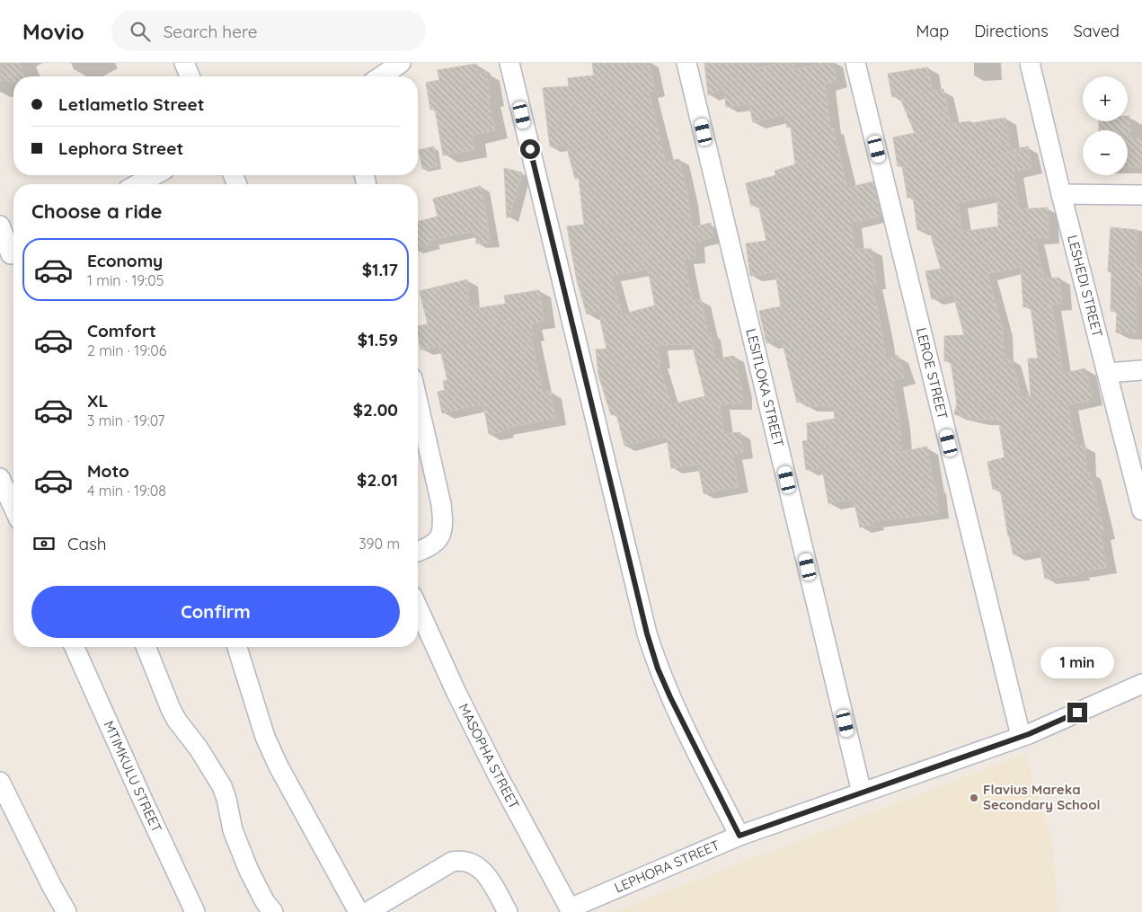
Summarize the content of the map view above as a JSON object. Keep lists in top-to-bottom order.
{
  "streets": {
    "street": [
      "LESHEDI STREET",
      "LEROE STREET",
      "LESITLOKA STREET",
      "MASOPHA STREET",
      "MTIMKULU STREET",
      "LEPHORA STREET"
    ]
  },
  "crossings": [
    ["LEROE STREET", "LEPHORA STREET"],
    ["LESITLOKA STREET", "LEPHORA STREET"],
    ["MASOPHA STREET", "LEPHORA STREET"]
  ],
  "places": ["Flavius Mareka Secondary School"],
  "page": {
    "header": "Movio",
    "search": "Search here",
    "nav": ["Map", "Directions", "Saved"],
    "map_buttons": ["+", "−"],
    "banner": ["Letlametlo Street", "Lephora Street"],
    "heading": "Choose a ride",
    "list": [
      {
        "name": "Economy",
        "note": "1 min · 19:05",
        "value": "$1.17"
      },
      {
        "name": "Comfort",
        "note": "2 min · 19:06",
        "value": "$1.59"
      },
      {
        "name": "XL",
        "note": "3 min · 19:07",
        "value": "$2.00"
      },
      {
        "name": "Moto",
        "note": "4 min · 19:08",
        "value": "$2.01"
      }
    ],
    "pay": ["Cash", "390 m"],
    "buttons": "Confirm",
    "bubble": "1 min"
  }
}
